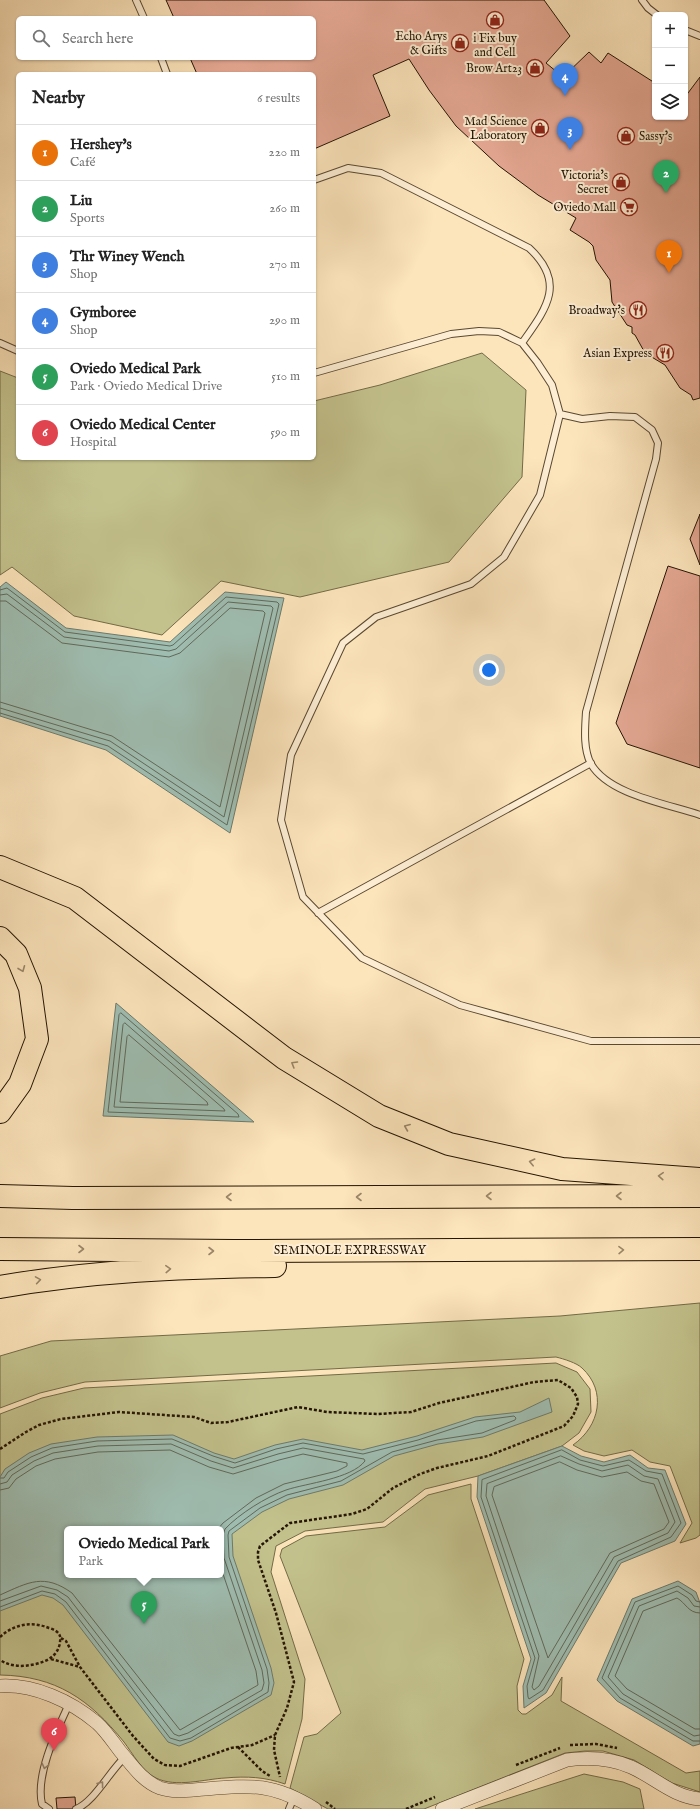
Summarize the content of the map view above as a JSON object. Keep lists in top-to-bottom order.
{
  "streets": {
    "highway": ["SEMINOLE EXPRESSWAY"]
  },
  "places": {
    "shop": [
      "i Fix buy and Cell",
      "Echo Arys & Gifts",
      "Brow Art23",
      "Mad Science Laboratory",
      "Sassy's",
      "Victoria's Secret"
    ],
    "supermarket": ["Oviedo Mall"],
    "restaurant": ["Broadway's", "Asian Express"]
  },
  "page": {
    "map_buttons": ["+", "−"],
    "search": "Search here",
    "pins": [
      "4",
      "3",
      "2",
      "1",
      "5",
      "6"
    ],
    "heading": ["Nearby", "6 results"],
    "list": [
      {
        "mark": "1",
        "name": "Hershey's",
        "note": "Café",
        "value": "220 m"
      },
      {
        "mark": "2",
        "name": "Liu",
        "note": "Sports",
        "value": "260 m"
      },
      {
        "mark": "3",
        "name": "Thr Winey Wench",
        "note": "Shop",
        "value": "270 m"
      },
      {
        "mark": "4",
        "name": "Gymboree",
        "note": "Shop",
        "value": "290 m"
      },
      {
        "mark": "5",
        "name": "Oviedo Medical Park",
        "note": "Park · Oviedo Medical Drive",
        "value": "510 m"
      },
      {
        "mark": "6",
        "name": "Oviedo Medical Center",
        "note": "Hospital",
        "value": "590 m"
      }
    ],
    "popup": ["Oviedo Medical Park", "Park"]
  }
}
